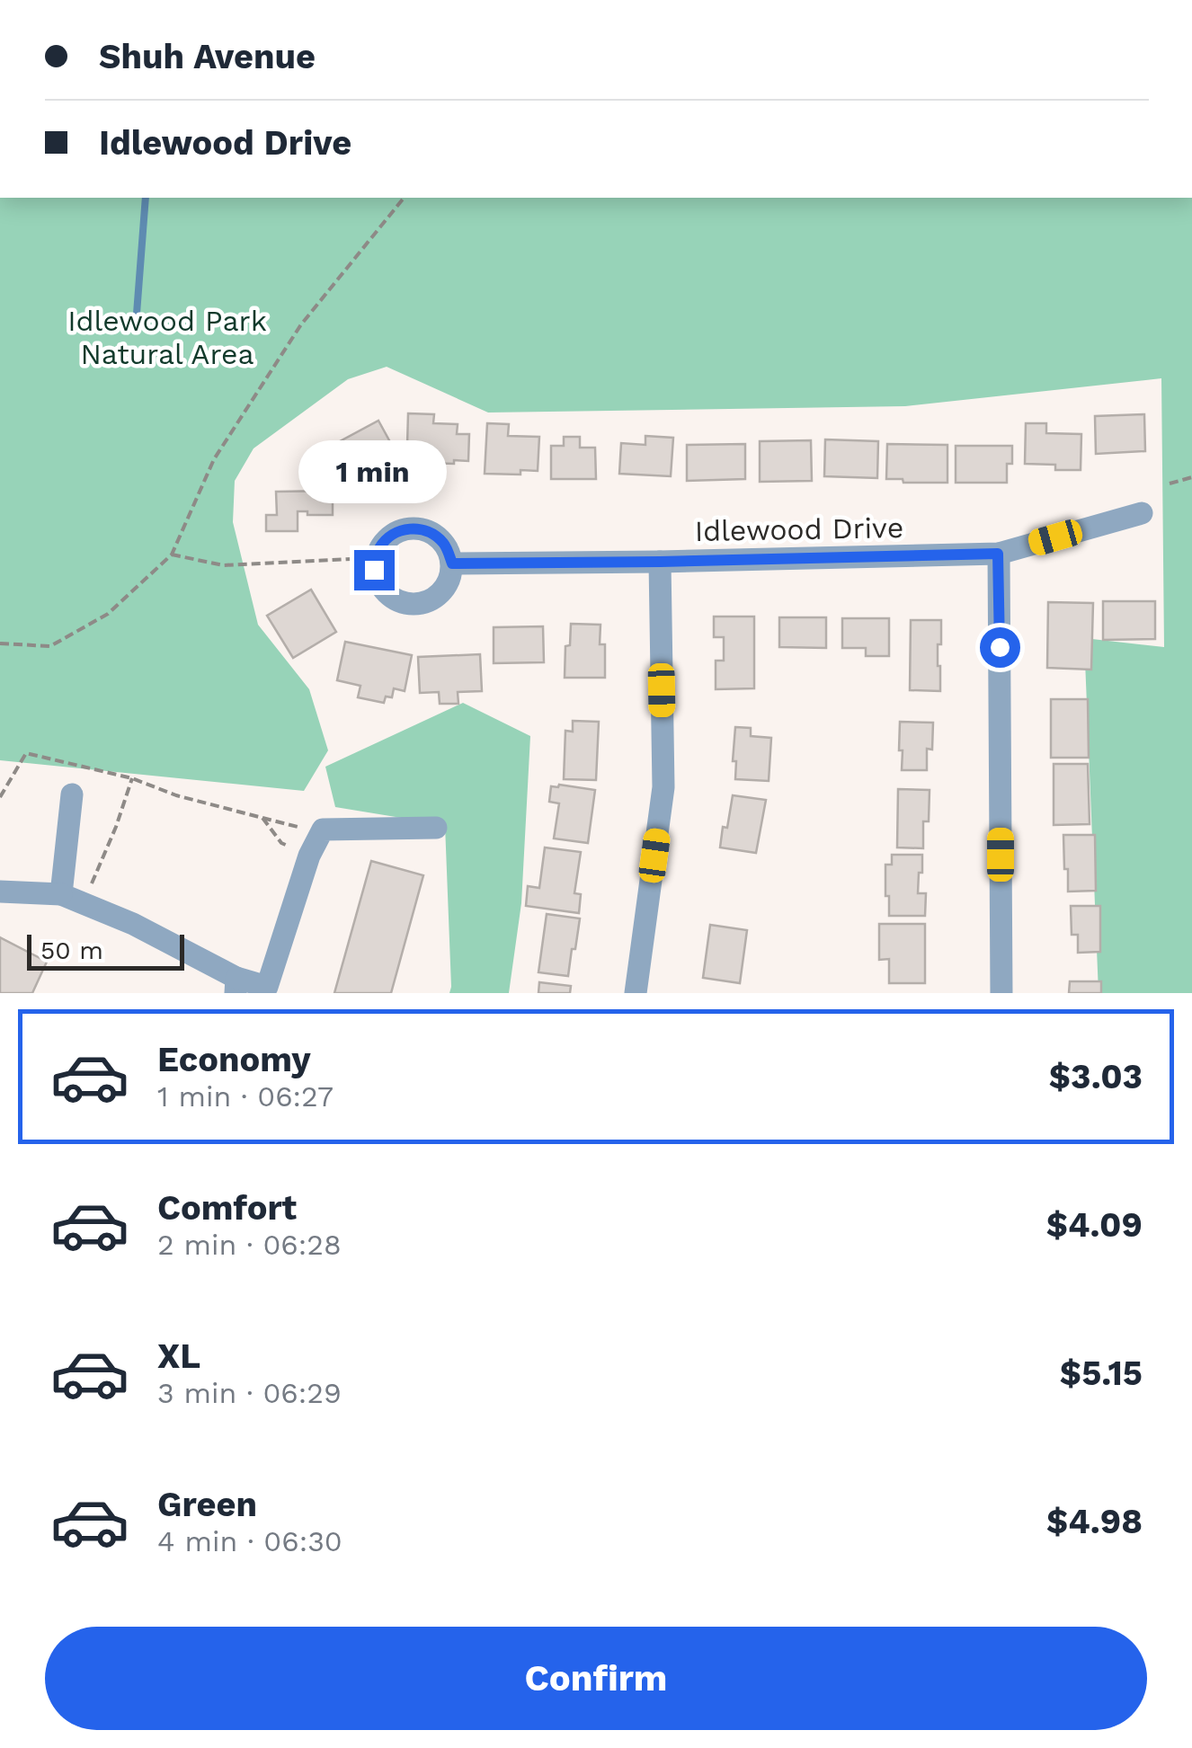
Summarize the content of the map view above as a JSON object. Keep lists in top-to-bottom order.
{
  "streets": {
    "street": ["Idlewood Drive"]
  },
  "parks": ["Idlewood Park Natural Area"],
  "scale_bar": "50 m",
  "page": {
    "banner": ["Shuh Avenue", "Idlewood Drive"],
    "bubble": "1 min",
    "scale": "50 m",
    "list": [
      {
        "name": "Economy",
        "note": "1 min · 06:27",
        "value": "$3.03"
      },
      {
        "name": "Comfort",
        "note": "2 min · 06:28",
        "value": "$4.09"
      },
      {
        "name": "XL",
        "note": "3 min · 06:29",
        "value": "$5.15"
      },
      {
        "name": "Green",
        "note": "4 min · 06:30",
        "value": "$4.98"
      }
    ],
    "buttons": "Confirm"
  }
}
